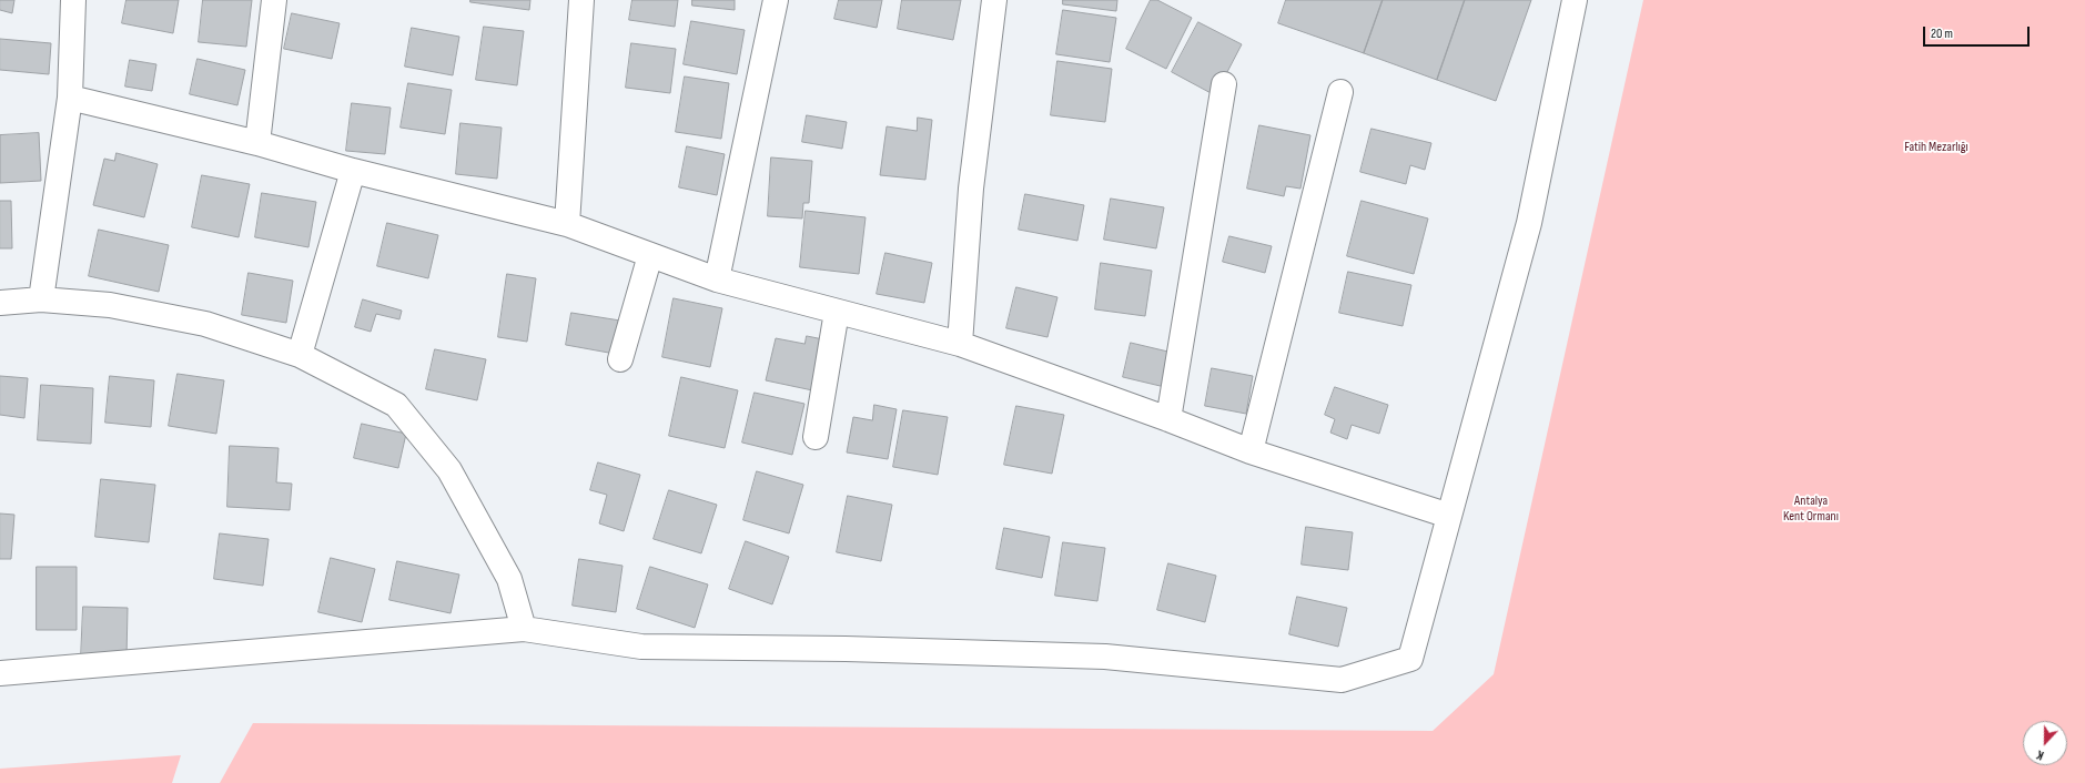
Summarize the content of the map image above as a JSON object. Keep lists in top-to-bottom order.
{
  "parks": ["Fatih Mezarlığı", "Antalya Kent Ormanı"],
  "scale_bar": "20 m",
  "north": "bottom"
}
